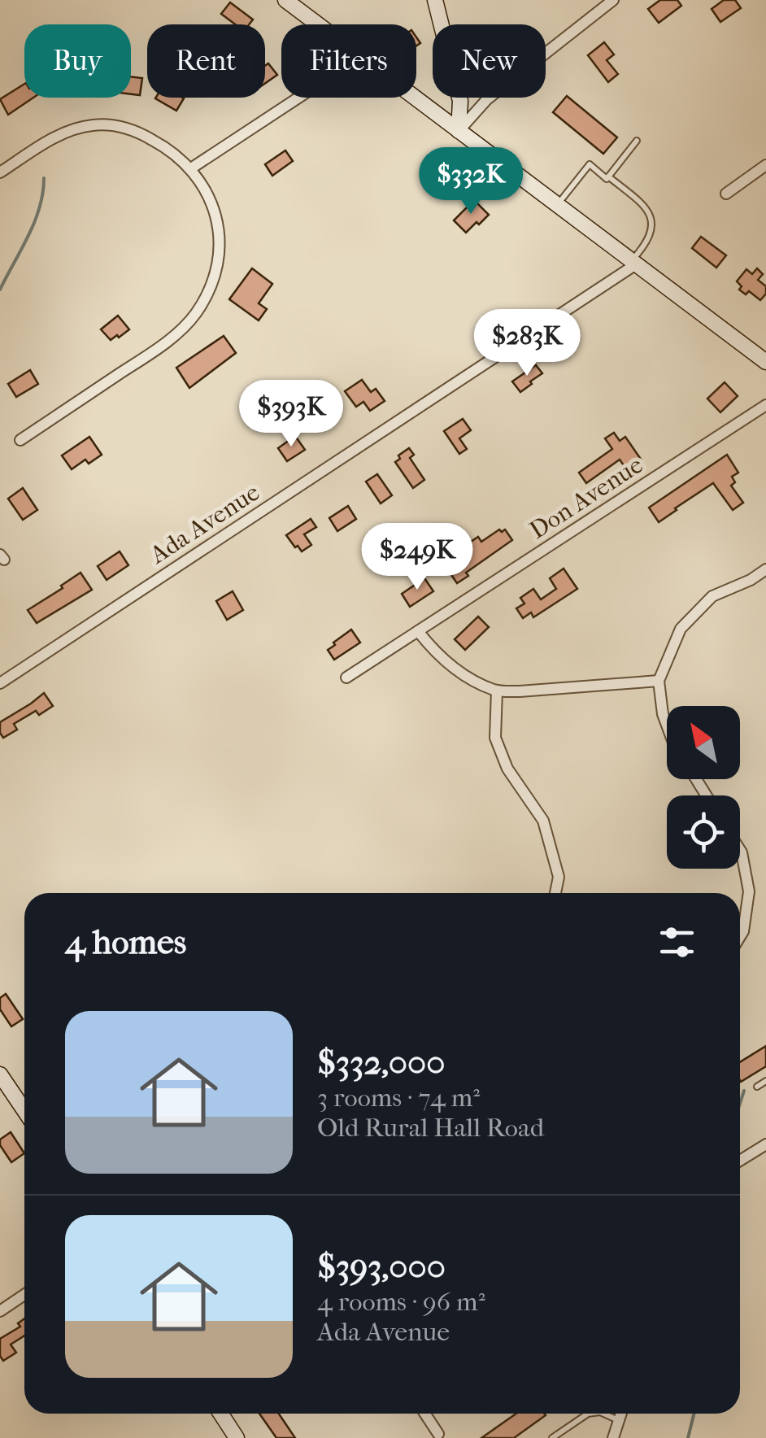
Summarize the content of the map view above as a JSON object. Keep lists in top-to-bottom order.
{
  "streets": {
    "street": ["Don Avenue", "Ada Avenue"]
  },
  "north": "top left",
  "page": {
    "chip": [
      "Buy",
      "Rent",
      "Filters",
      "New"
    ],
    "price": [
      "$332K",
      "$283K",
      "$393K",
      "$249K"
    ],
    "heading": "4 homes",
    "list": [
      {
        "name": "$332,000",
        "note": "3 rooms · 74 m² · Old Rural Hall Road"
      },
      {
        "name": "$393,000",
        "note": "4 rooms · 96 m² · Ada Avenue"
      }
    ]
  }
}
